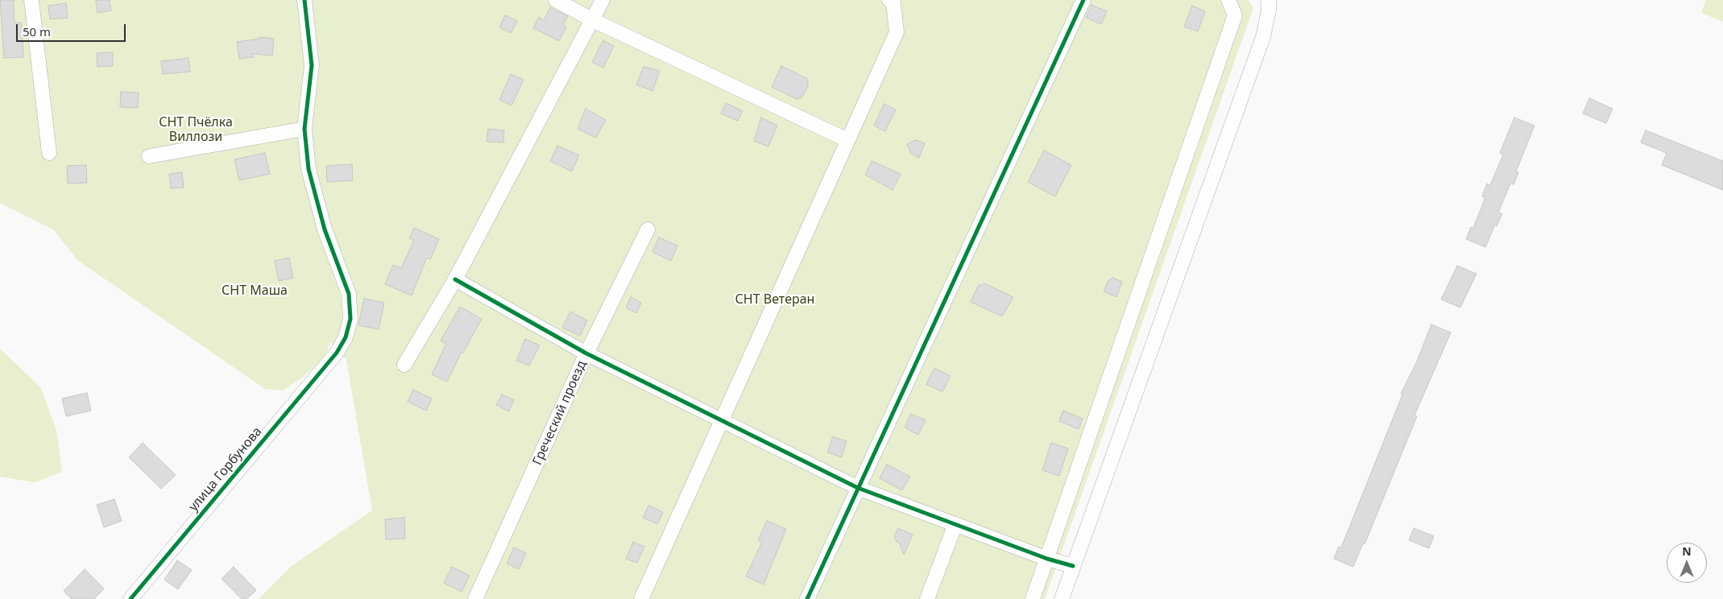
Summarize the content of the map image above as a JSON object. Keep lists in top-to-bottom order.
{
  "streets": {
    "street": ["Греческий проезд", "улица Горбунова"]
  },
  "parks": ["СНТ Пчёлка Виллози", "СНТ Маша", "СНТ Ветеран"],
  "scale_bar": "50 m",
  "north": "top"
}
